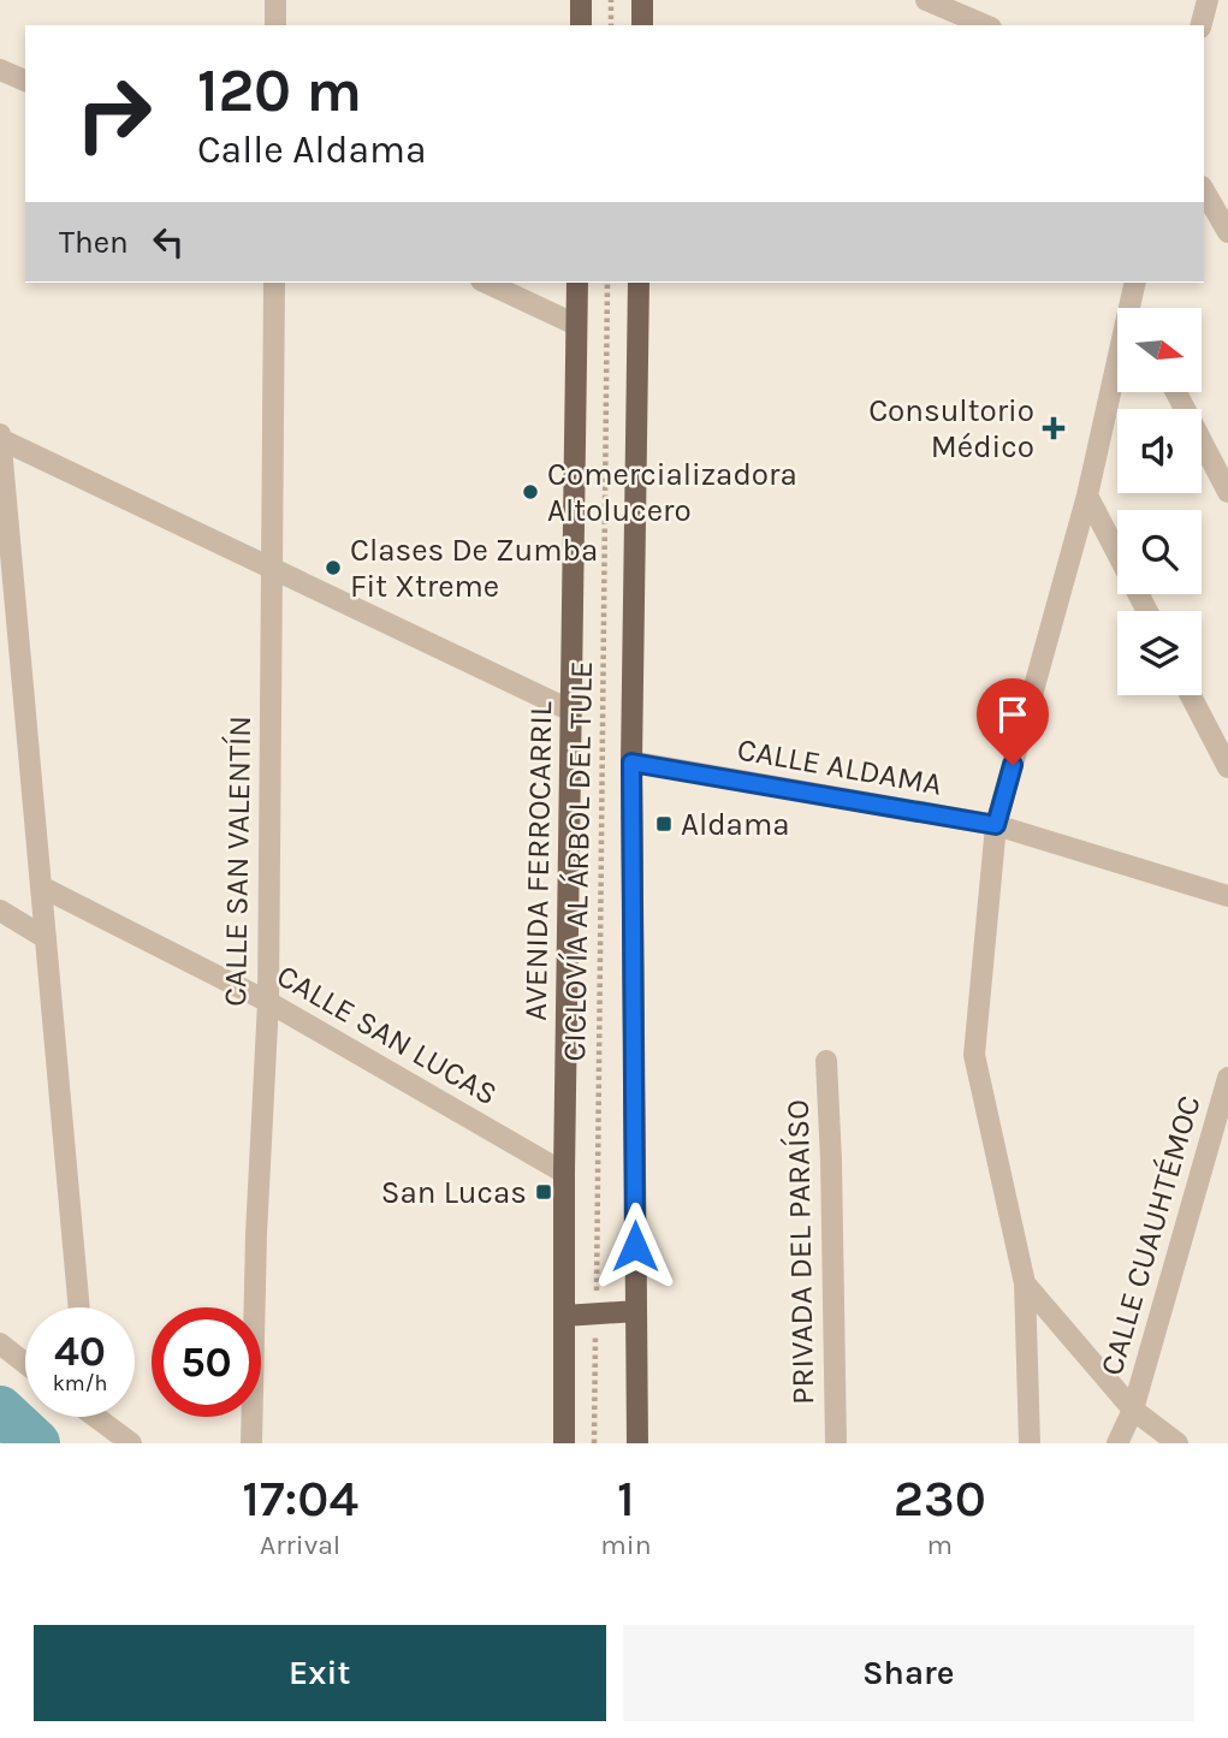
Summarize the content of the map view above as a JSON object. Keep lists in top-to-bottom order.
{
  "streets": {
    "main road": ["AVENIDA FERROCARRIL"],
    "street": [
      "CALLE ALDAMA",
      "CALLE SAN VALENTÍN",
      "CALLE SAN LUCAS",
      "CALLE CUAUHTÉMOC",
      "PRIVADA DEL PARAÍSO"
    ],
    "path": ["CICLOVÍA AL ÁRBOL DEL TULE"]
  },
  "crossings": [
    ["CALLE SAN VALENTÍN", "CALLE SAN LUCAS"],
    ["AVENIDA FERROCARRIL", "CALLE SAN LUCAS"]
  ],
  "places": {
    "health": ["Consultorio Médico"],
    "other": ["Comercializadora Altolucero", "Clases De Zumba Fit Xtreme"],
    "transit": ["Aldama", "San Lucas"]
  },
  "north": "right",
  "page": {
    "turn": ["120 m", "Calle Aldama"],
    "then": "Then",
    "speed": "40 km/h",
    "limit": "50",
    "eta": [
      "17:04",
      "Arrival",
      "1",
      "min",
      "230",
      "m"
    ],
    "buttons": ["Exit", "Share"]
  }
}
